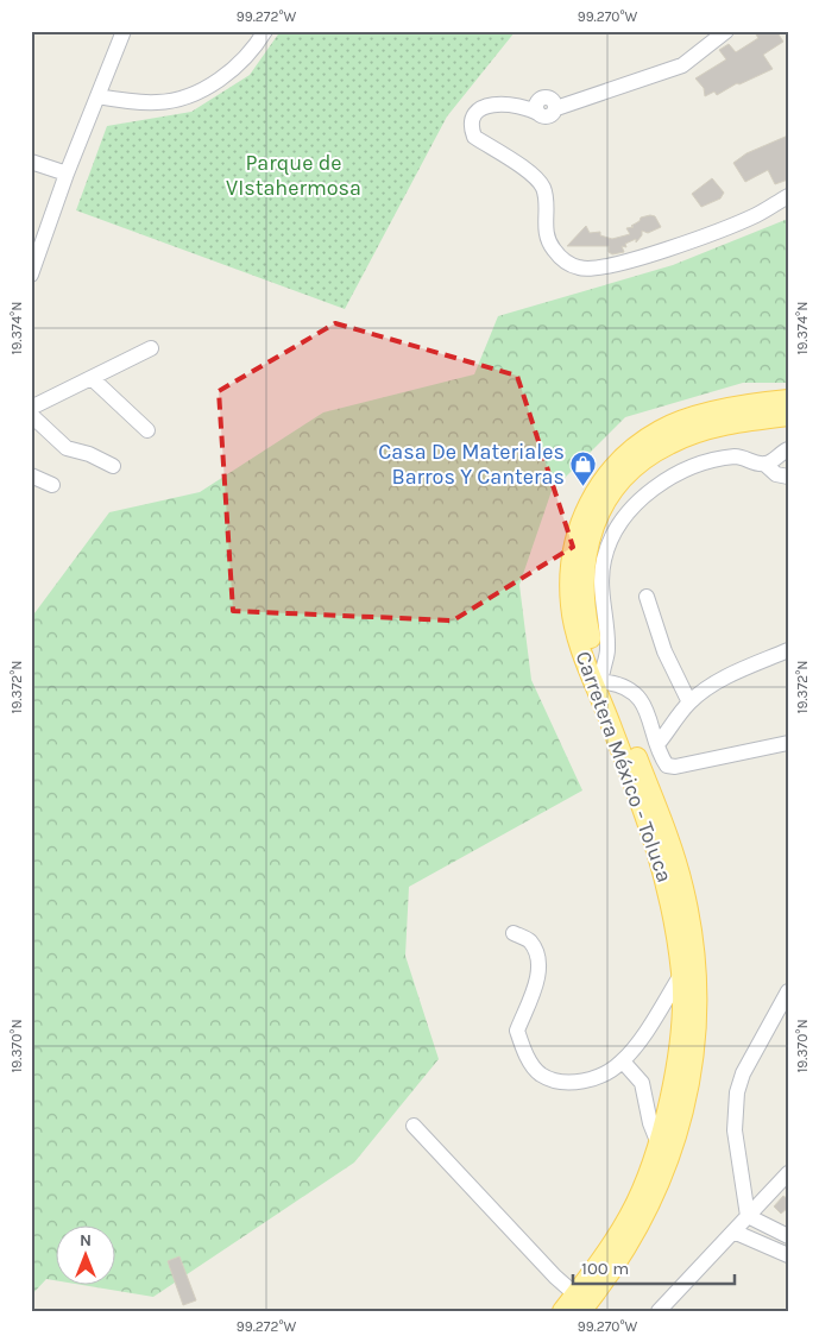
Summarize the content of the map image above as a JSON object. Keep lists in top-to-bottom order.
{
  "streets": {
    "main road": ["Carretera México - Toluca"]
  },
  "parks": ["Parque de VIstahermosa"],
  "places": {
    "shop": ["Casa De Materiales Barros Y Canteras"]
  },
  "scale_bar": "100 m",
  "north": "top",
  "coordinates": [
    "99.272°W",
    "99.270°W",
    "19.374°N",
    "19.372°N",
    "19.370°N"
  ]
}
